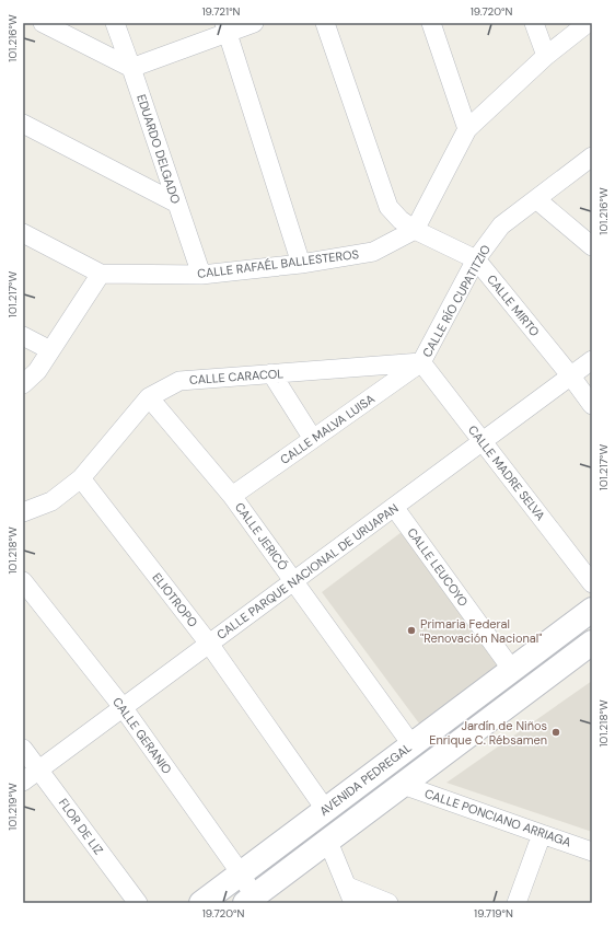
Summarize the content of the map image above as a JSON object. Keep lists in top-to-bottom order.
{
  "streets": {
    "street": [
      "EDUARDO DELGADO",
      "CALLE RAFAÉL BALLESTEROS",
      "CALLE RÍO CUPATITZIO",
      "CALLE MIRTO",
      "CALLE CARACOL",
      "CALLE MALVA LUISA",
      "CALLE MADRE SELVA",
      "CALLE JERICÓ",
      "CALLE LEUCOYO",
      "CALLE PARQUE NACIONAL DE URUAPAN",
      "ELIOTROPO",
      "CALLE GERANIO",
      "AVENIDA PEDREGAL",
      "CALLE PONCIANO ARRIAGA",
      "FLOR DE LIZ"
    ]
  },
  "crossings": [
    ["EDUARDO DELGADO", "CALLE RAFAÉL BALLESTEROS"],
    ["CALLE RAFAÉL BALLESTEROS", "CALLE MIRTO"],
    ["CALLE RÍO CUPATITZIO", "CALLE MIRTO"],
    ["CALLE RÍO CUPATITZIO", "CALLE CARACOL"],
    ["CALLE RÍO CUPATITZIO", "CALLE MALVA LUISA"],
    ["CALLE RÍO CUPATITZIO", "CALLE MADRE SELVA"],
    ["CALLE MIRTO", "CALLE PARQUE NACIONAL DE URUAPAN"],
    ["CALLE CARACOL", "CALLE MALVA LUISA"],
    ["CALLE CARACOL", "CALLE MADRE SELVA"],
    ["CALLE CARACOL", "CALLE JERICÓ"],
    ["CALLE CARACOL", "ELIOTROPO"],
    ["CALLE MALVA LUISA", "CALLE MADRE SELVA"],
    ["CALLE MALVA LUISA", "CALLE JERICÓ"],
    ["CALLE MADRE SELVA", "CALLE PARQUE NACIONAL DE URUAPAN"],
    ["CALLE JERICÓ", "CALLE PARQUE NACIONAL DE URUAPAN"],
    ["CALLE JERICÓ", "AVENIDA PEDREGAL"],
    ["CALLE LEUCOYO", "CALLE PARQUE NACIONAL DE URUAPAN"],
    ["CALLE LEUCOYO", "AVENIDA PEDREGAL"],
    ["CALLE PARQUE NACIONAL DE URUAPAN", "ELIOTROPO"],
    ["CALLE PARQUE NACIONAL DE URUAPAN", "CALLE GERANIO"],
    ["CALLE PARQUE NACIONAL DE URUAPAN", "FLOR DE LIZ"],
    ["ELIOTROPO", "AVENIDA PEDREGAL"],
    ["CALLE GERANIO", "AVENIDA PEDREGAL"]
  ],
  "places": ["Primaria Federal \"Renovación Nacional\"", "Jardín de Niños Enrique C. Rébsamen"],
  "coordinates": [
    "19.721°N",
    "19.720°N",
    "101.216°W",
    "101.217°W",
    "101.218°W",
    "101.219°W",
    "19.719°N"
  ]
}
